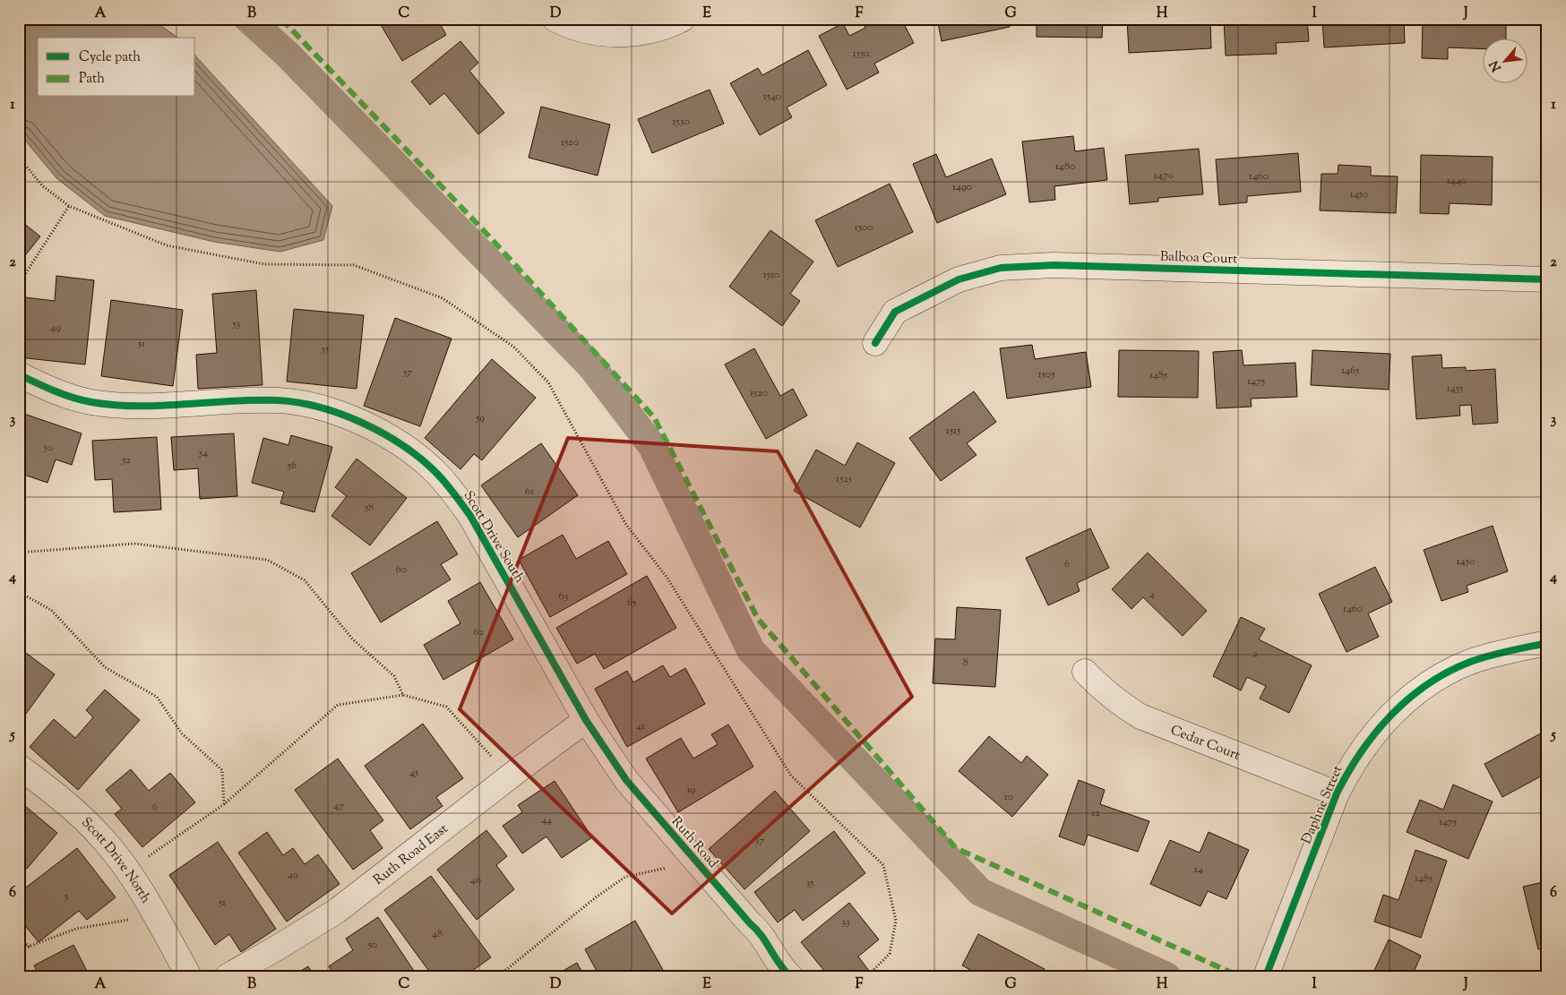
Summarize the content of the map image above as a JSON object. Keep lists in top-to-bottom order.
{
  "streets": {
    "street": [
      "Balboa Court",
      "Scott Drive South",
      "Cedar Court",
      "Daphne Street",
      "Ruth Road",
      "Ruth Road East",
      "Scott Drive North"
    ]
  },
  "crossings": [
    ["Scott Drive South", "Ruth Road"],
    ["Scott Drive South", "Ruth Road East"],
    ["Cedar Court", "Daphne Street"],
    ["Ruth Road", "Ruth Road East"]
  ],
  "house_numbers": [
    "1550",
    "1540",
    "1530",
    "1520",
    "1480",
    "1470",
    "1460",
    "1440",
    "1490",
    "1450",
    "1500",
    "1510",
    "53",
    "49",
    "51",
    "55",
    "1465",
    "57",
    "1505",
    "1485",
    "1475",
    "1455",
    "1520",
    "59",
    "1515",
    "50",
    "54",
    "52",
    "56",
    "1525",
    "61",
    "58",
    "1450",
    "6",
    "60",
    "4",
    "63",
    "65",
    "1460",
    "62",
    "2",
    "8",
    "41",
    "45",
    "39",
    "10",
    "47",
    "6",
    "12",
    "44",
    "1475",
    "37",
    "14",
    "49",
    "1485",
    "46",
    "35",
    "5",
    "51",
    "33",
    "48",
    "50"
  ],
  "legend": ["Cycle path", "Path"],
  "north": "bottom left",
  "grid": {
    "columns": [
      "A",
      "B",
      "C",
      "D",
      "E",
      "F",
      "G",
      "H",
      "I",
      "J"
    ],
    "rows": [
      "1",
      "2",
      "3",
      "4",
      "5",
      "6"
    ]
  }
}
